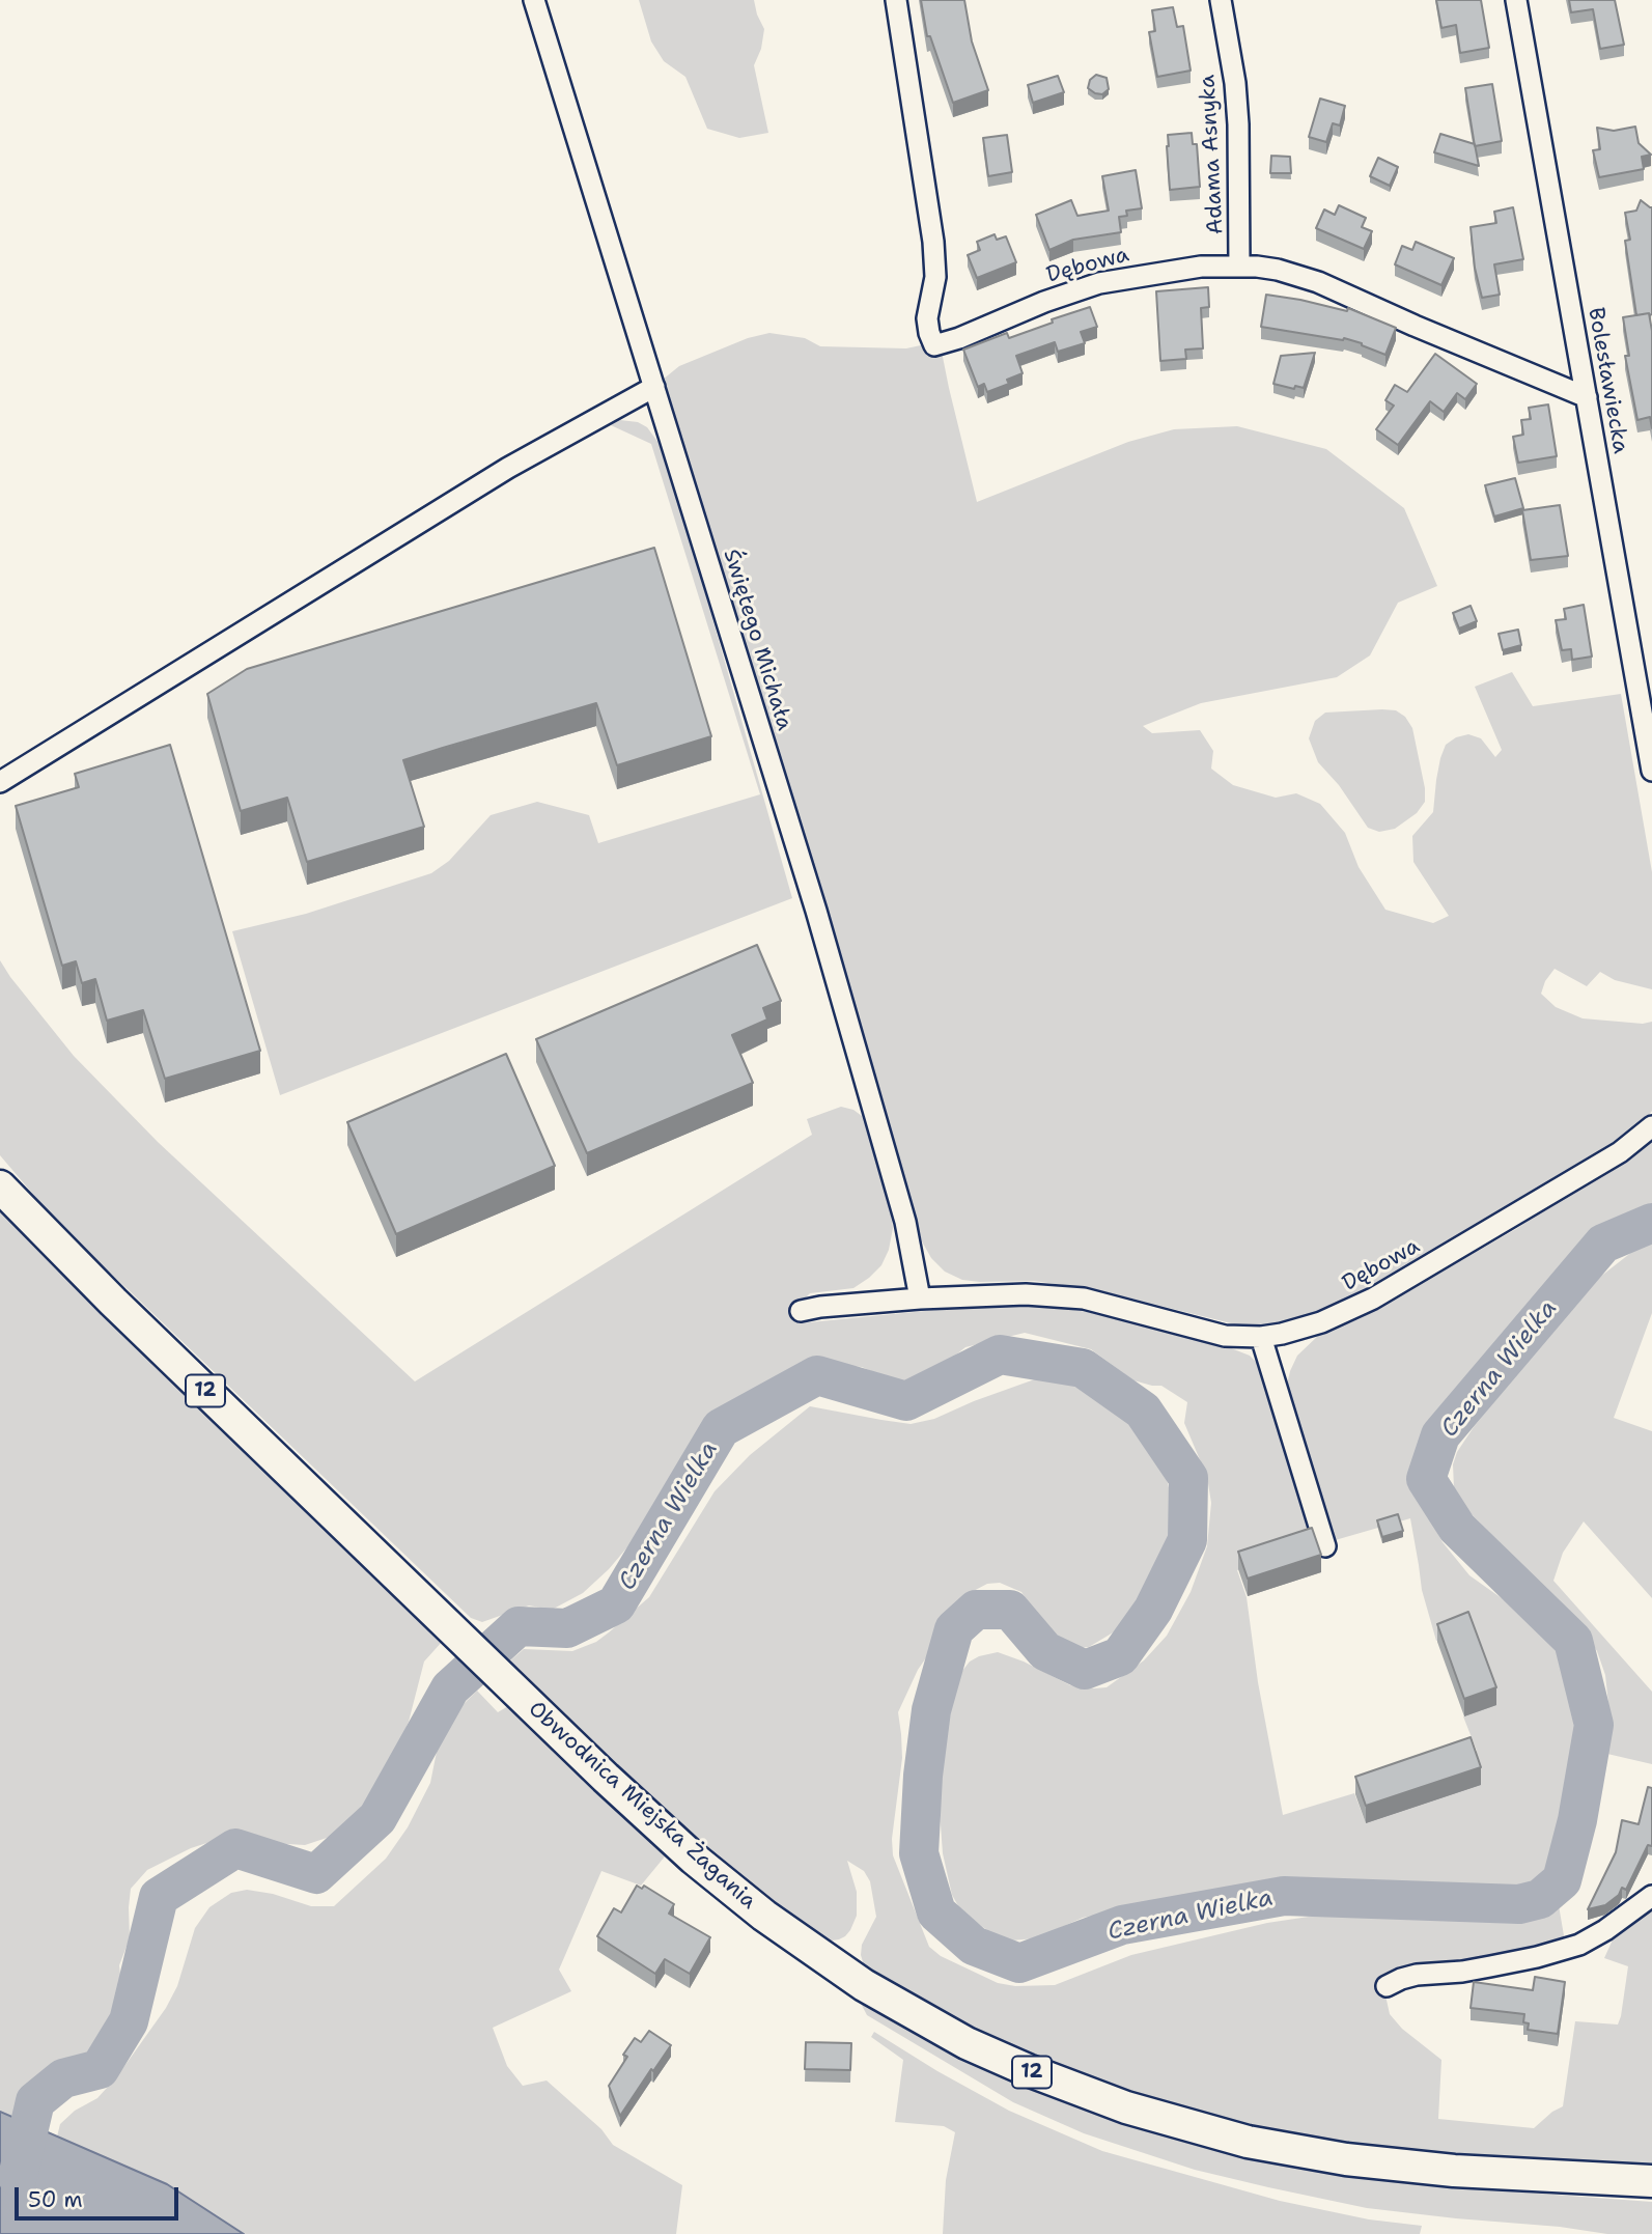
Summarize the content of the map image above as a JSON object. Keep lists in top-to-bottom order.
{
  "streets": {
    "main road": ["12", "Obwodnica Miejska Żagania"],
    "street": [
      "Adama Asnyka",
      "Dębowa",
      "Bolesławiecka",
      "Świętego Michała"
    ]
  },
  "crossings": [
    ["Adama Asnyka", "Dębowa"],
    ["Dębowa", "Bolesławiecka"],
    ["Dębowa", "Świętego Michała"]
  ],
  "water": ["Czerna Wielka"],
  "scale_bar": "50 m"
}
